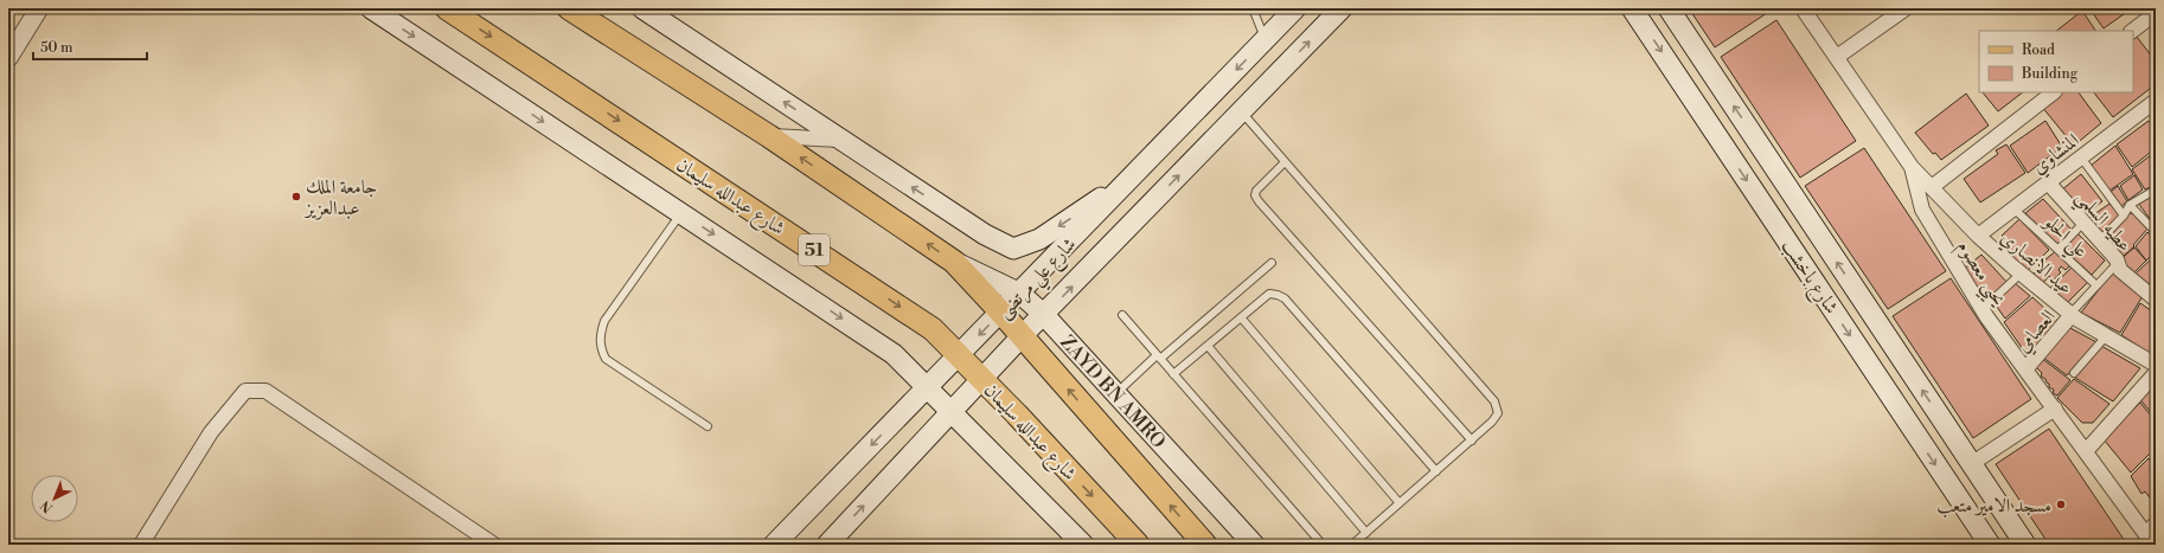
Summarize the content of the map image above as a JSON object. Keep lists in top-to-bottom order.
{
  "streets": {
    "main road": [
      "شارع عبدالله سليمان",
      "51",
      "شارع باخشب",
      "شارع علي مرتضى",
      "ZAYD BN AMRO"
    ],
    "street": [
      "المنشاوي",
      "عطيه السلمي",
      "عيد الانصاري",
      "يحيي معصوم",
      "العصامي"
    ],
    "lane": ["علي الحلو"]
  },
  "crossings": [
    ["المنشاوي", "عطيه السلمي"],
    ["المنشاوي", "علي الحلو"],
    ["المنشاوي", "عيد الانصاري"],
    ["شارع عبدالله سليمان", "شارع علي مرتضى"],
    ["عيد الانصاري", "يحيي معصوم"],
    ["عيد الانصاري", "العصامي"],
    ["يحيي معصوم", "العصامي"],
    ["شارع علي مرتضى", "ZAYD BN AMRO"]
  ],
  "places": ["جامعة الملك عبدالعزيز", "مسجد الامير متعب"],
  "legend": ["Road", "Building"],
  "scale_bar": "50 m",
  "north": "bottom left"
}
